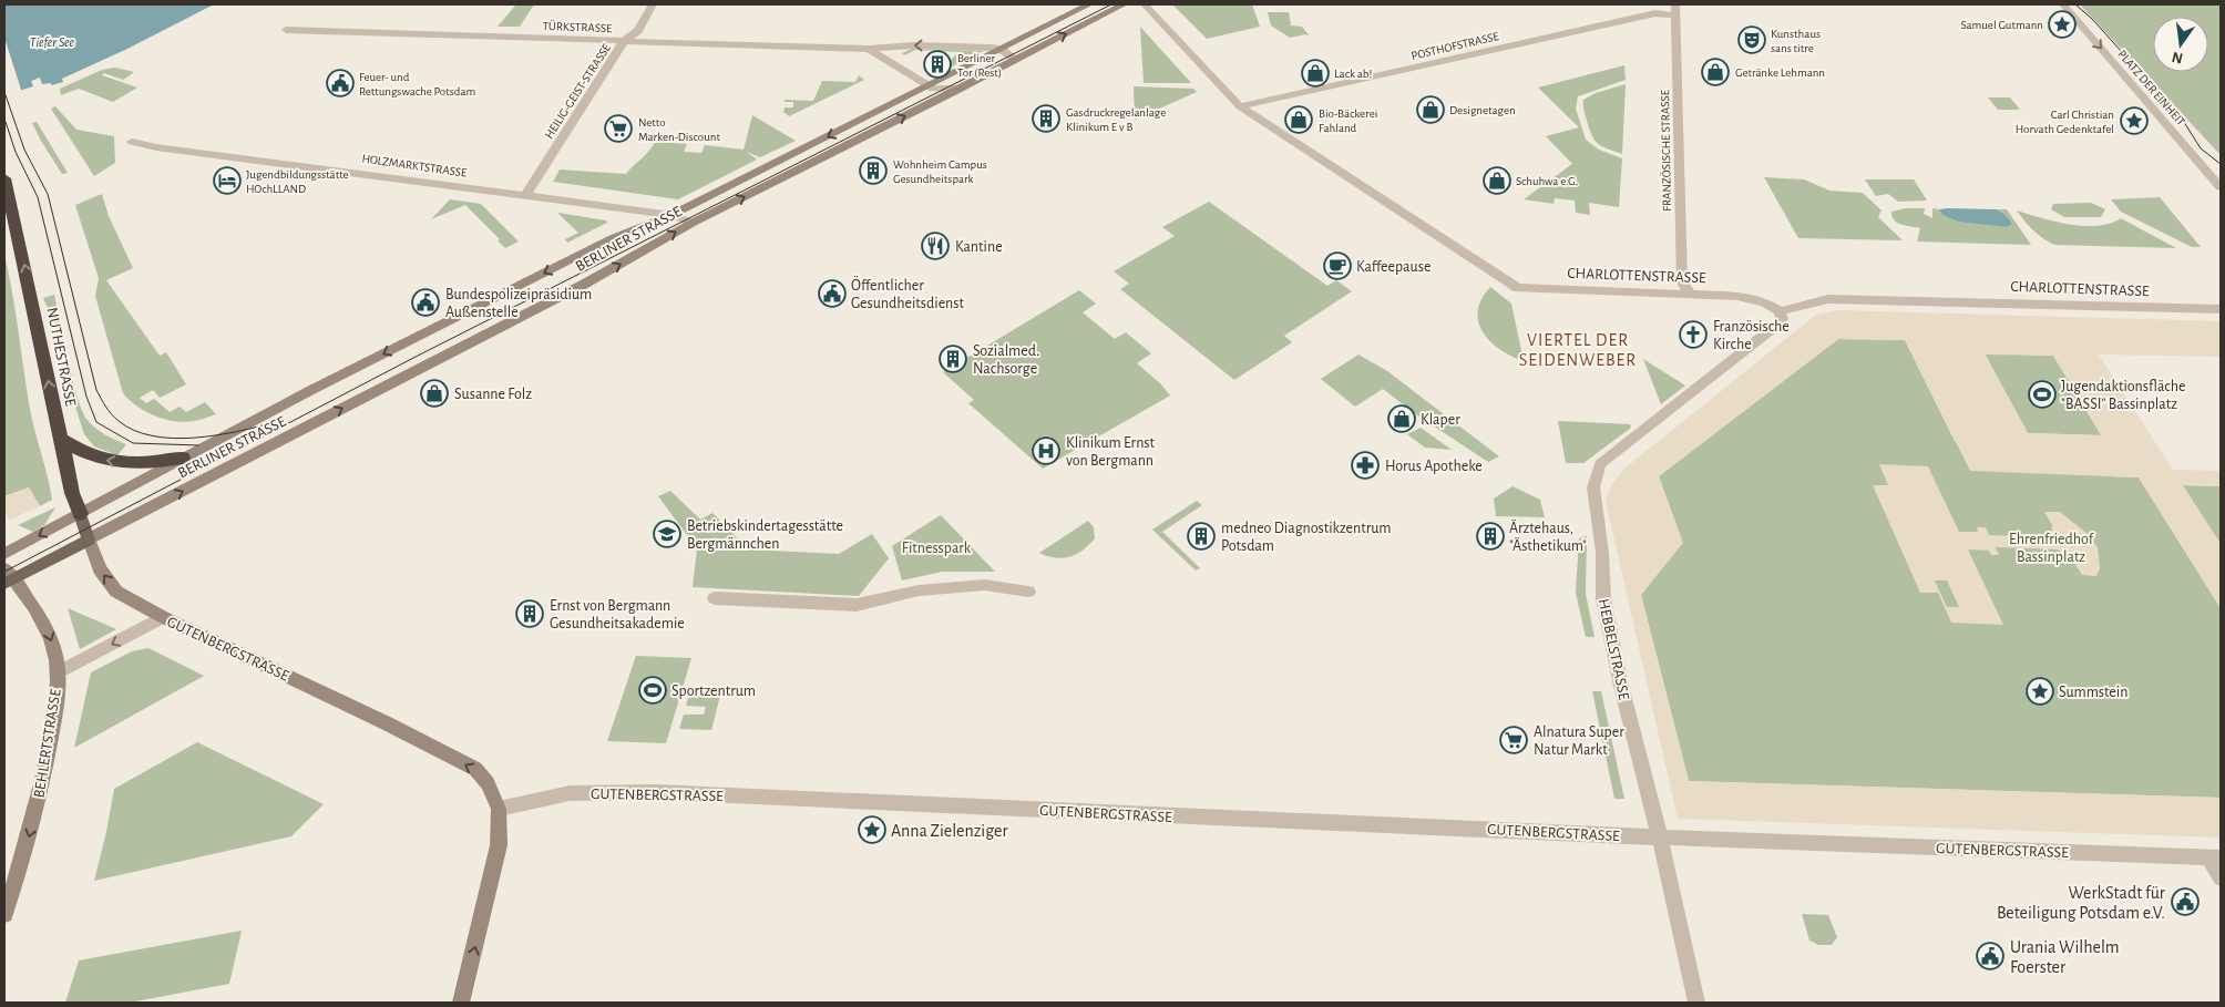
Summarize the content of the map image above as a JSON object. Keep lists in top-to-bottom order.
{
  "streets": {
    "highway": ["NUTHESTRASSE"],
    "main road": ["BERLINER STRASSE"],
    "street": [
      "TÜRKSTRASSE",
      "POSTHOFSTRASSE",
      "PLATZ DER EINHEIT",
      "HEILIG-GEIST-STRASSE",
      "FRANZÖSISCHE STRASSE",
      "HOLZMARKTSTRASSE",
      "CHARLOTTENSTRASSE",
      "GUTENBERGSTRASSE",
      "HEBBELSTRASSE",
      "BEHLERTSTRASSE"
    ]
  },
  "crossings": [
    ["TÜRKSTRASSE", "HEILIG-GEIST-STRASSE"],
    ["TÜRKSTRASSE", "BERLINER STRASSE"],
    ["POSTHOFSTRASSE", "FRANZÖSISCHE STRASSE"],
    ["POSTHOFSTRASSE", "CHARLOTTENSTRASSE"],
    ["HEILIG-GEIST-STRASSE", "HOLZMARKTSTRASSE"],
    ["FRANZÖSISCHE STRASSE", "CHARLOTTENSTRASSE"],
    ["HOLZMARKTSTRASSE", "BERLINER STRASSE"],
    ["BERLINER STRASSE", "NUTHESTRASSE"],
    ["BERLINER STRASSE", "GUTENBERGSTRASSE"],
    ["BERLINER STRASSE", "BEHLERTSTRASSE"],
    ["CHARLOTTENSTRASSE", "HEBBELSTRASSE"],
    ["NUTHESTRASSE", "GUTENBERGSTRASSE"],
    ["GUTENBERGSTRASSE", "HEBBELSTRASSE"]
  ],
  "one_way": ["PLATZ DER EINHEIT", "NUTHESTRASSE", "BEHLERTSTRASSE"],
  "districts": ["VIERTEL DER SEIDENWEBER"],
  "water": ["Tiefer See"],
  "parks": ["Ehrenfriedhof Bassinplatz", "Fitnesspark"],
  "places": {
    "place": [
      "Samuel Gutmann",
      "Carl Christian Horvath Gedenktafel",
      "Summstein",
      "Anna Zielenziger"
    ],
    "theatre": ["Kunsthaus sans titre"],
    "building": [
      "Berliner Tor (Rest)",
      "Gasdruckregelanlage Klinikum E v B",
      "Wohnheim Campus Gesundheitspark",
      "Sozialmed. Nachsorge",
      "medneo Diagnostikzentrum Potsdam",
      "Ärztehaus, \"Ästhetikum\"",
      "Ernst von Bergmann Gesundheitsakademie"
    ],
    "shop": [
      "Getränke Lehmann",
      "Lack ab!",
      "Designetagen",
      "Bio-Bäckerei Fahland",
      "Schuhwa e.G.",
      "Susanne Folz",
      "Klaper"
    ],
    "public building": [
      "Feuer- und Rettungswache Potsdam",
      "Öffentlicher Gesundheitsdienst",
      "Bundespolizeipräsidium Außenstelle",
      "WerkStadt für Beteiligung Potsdam e.V.",
      "Urania Wilhelm Foerster"
    ],
    "supermarket": ["Netto Marken-Discount", "Alnatura Super Natur Markt"],
    "hotel": ["Jugendbildungsstätte HOchLLAND"],
    "restaurant": ["Kantine"],
    "cafe": ["Kaffeepause"],
    "church": ["Französische Kirche"],
    "sports": ["Jugendaktionsfläche \"BASSI\" Bassinplatz", "Sportzentrum"],
    "hospital": ["Klinikum Ernst von Bergmann"],
    "pharmacy": ["Horus Apotheke"],
    "school or university": ["Betriebskindertagesstätte Bergmännchen"]
  },
  "north": "bottom"
}
